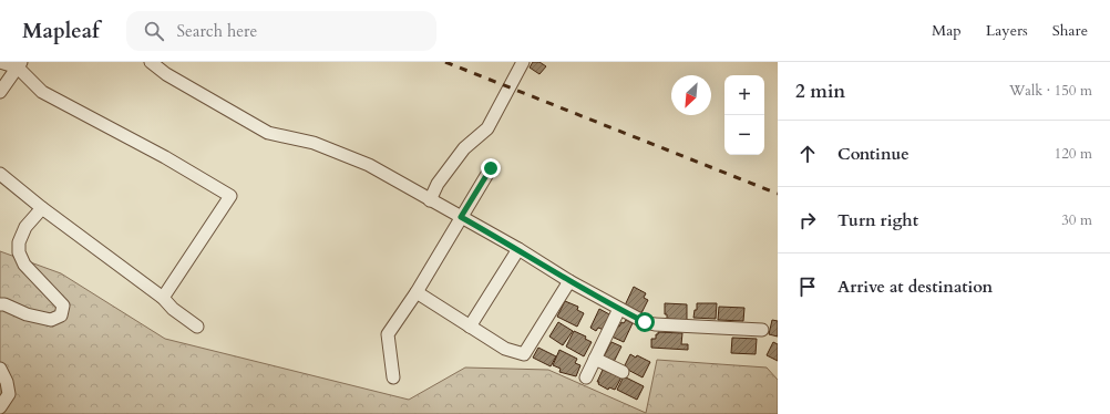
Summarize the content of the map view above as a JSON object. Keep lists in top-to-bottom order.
{
  "north": "bottom left",
  "page": {
    "header": "Mapleaf",
    "search": "Search here",
    "nav": ["Map", "Layers", "Share"],
    "heading": ["2 min", "Walk · 150 m"],
    "map_buttons": ["+", "−"],
    "list": [
      ["Continue", "120 m"],
      ["Turn right", "30 m"],
      "Arrive at destination"
    ]
  }
}
